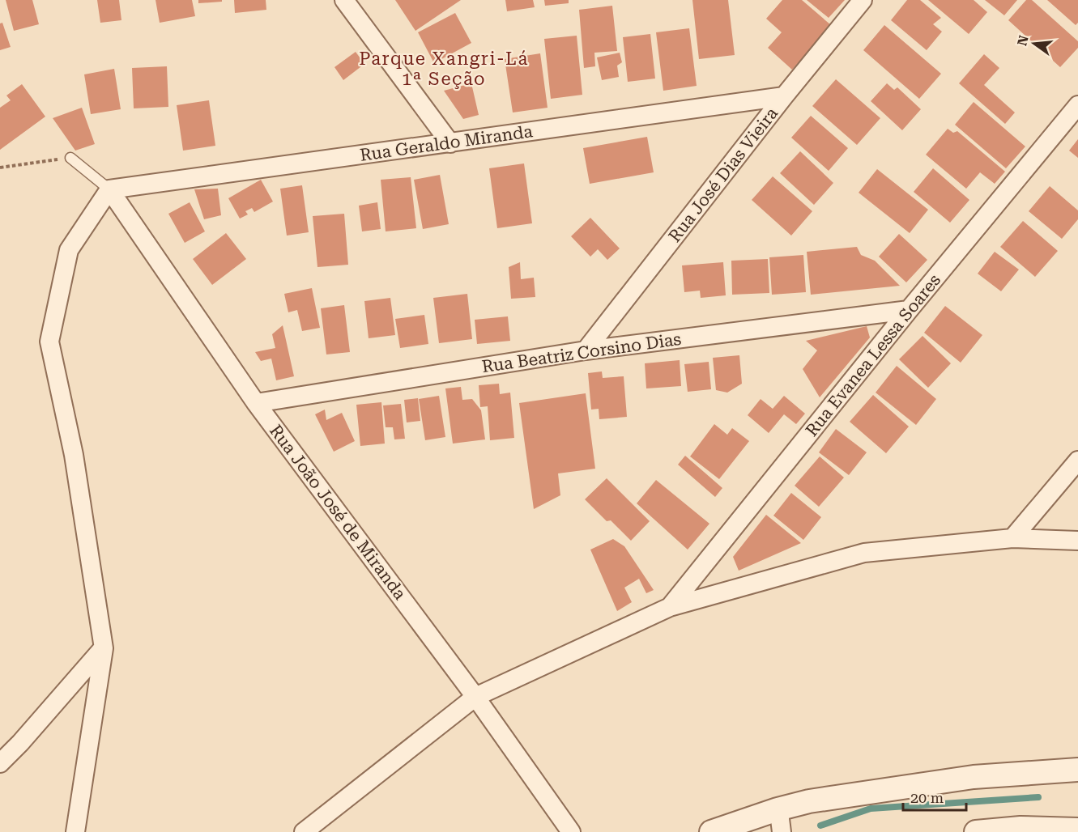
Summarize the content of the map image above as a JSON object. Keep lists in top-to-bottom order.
{
  "streets": {
    "street": [
      "Rua Geraldo Miranda",
      "Rua José Dias Vieira",
      "Rua Beatriz Corsino Dias",
      "Rua Evanea Lessa Soares",
      "Rua João José de Miranda"
    ]
  },
  "crossings": [
    ["Rua Geraldo Miranda", "Rua José Dias Vieira"],
    ["Rua Geraldo Miranda", "Rua João José de Miranda"],
    ["Rua José Dias Vieira", "Rua Beatriz Corsino Dias"],
    ["Rua Beatriz Corsino Dias", "Rua Evanea Lessa Soares"],
    ["Rua Beatriz Corsino Dias", "Rua João José de Miranda"]
  ],
  "districts": ["Parque Xangri-Lá 1ª Seção"],
  "scale_bar": "20 m",
  "north": "left"
}
